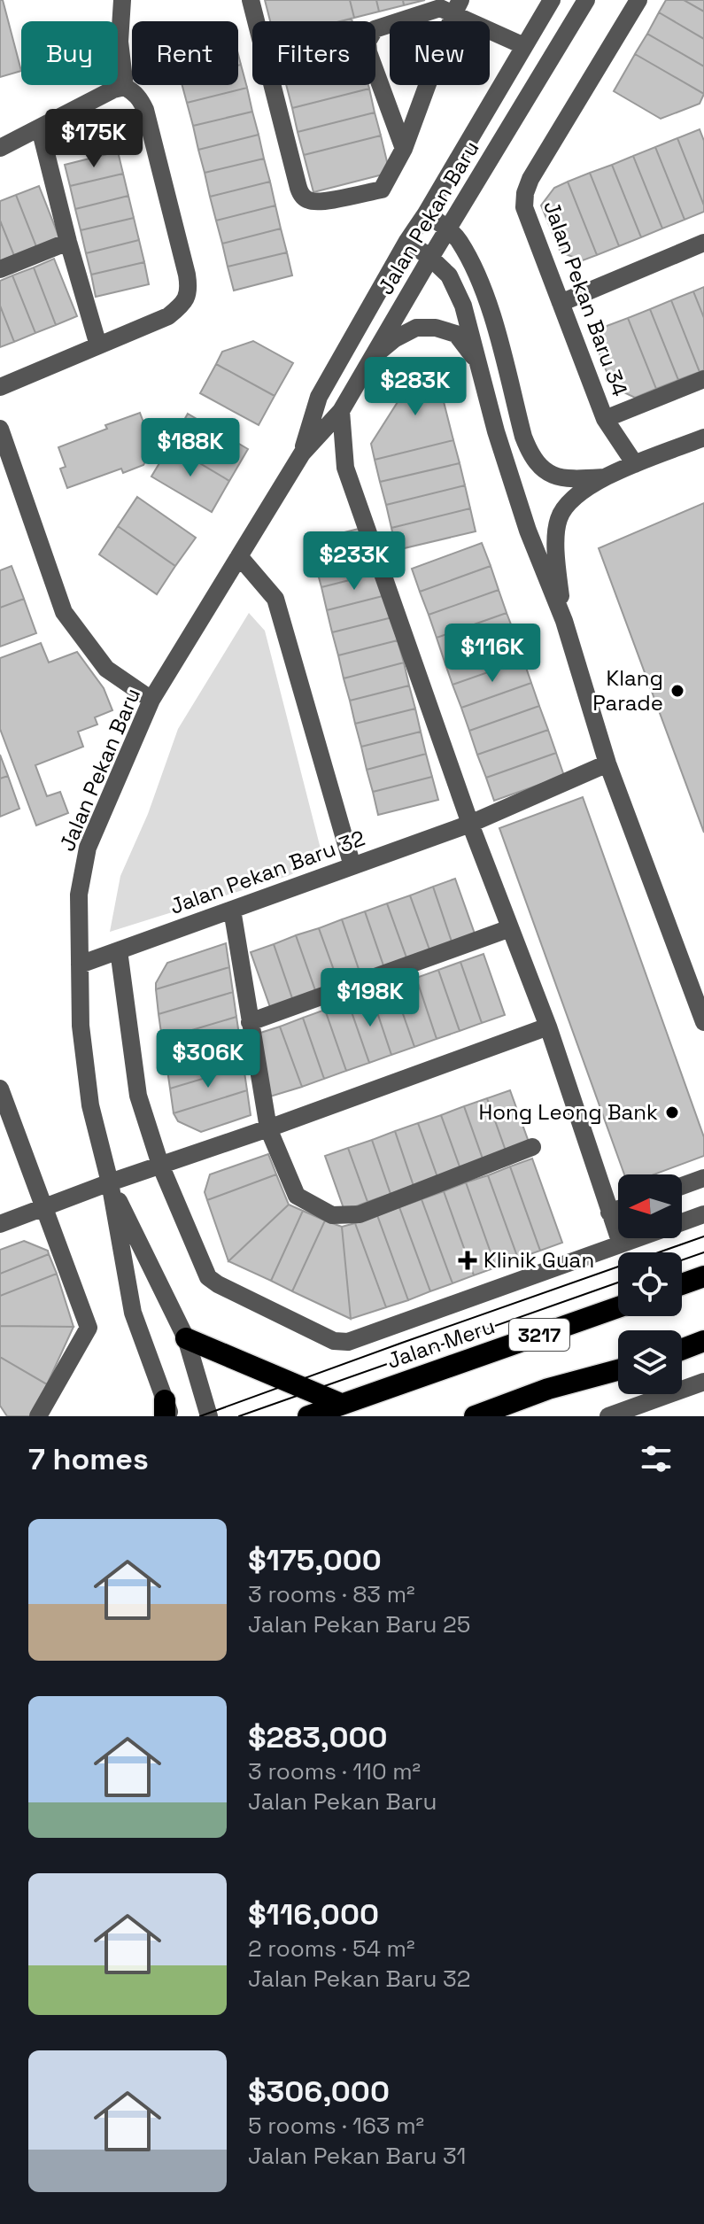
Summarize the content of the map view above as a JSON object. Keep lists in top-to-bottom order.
{
  "streets": {
    "highway": ["3217", "Jalan Meru"],
    "street": ["Jalan Pekan Baru", "Jalan Pekan Baru 34", "Jalan Pekan Baru 32"]
  },
  "crossings": [
    ["Jalan Pekan Baru", "Jalan Pekan Baru 32"]
  ],
  "places": {
    "other": ["Klang Parade", "Hong Leong Bank"],
    "health": ["Klinik Guan"]
  },
  "north": "left",
  "page": {
    "chip": [
      "Buy",
      "Rent",
      "Filters",
      "New"
    ],
    "price": [
      "$175K",
      "$283K",
      "$188K",
      "$233K",
      "$116K",
      "$198K",
      "$306K"
    ],
    "heading": "7 homes",
    "list": [
      {
        "name": "$175,000",
        "note": "3 rooms · 83 m² · Jalan Pekan Baru 25"
      },
      {
        "name": "$283,000",
        "note": "3 rooms · 110 m² · Jalan Pekan Baru"
      },
      {
        "name": "$116,000",
        "note": "2 rooms · 54 m² · Jalan Pekan Baru 32"
      },
      {
        "name": "$306,000",
        "note": "5 rooms · 163 m² · Jalan Pekan Baru 31"
      }
    ]
  }
}
